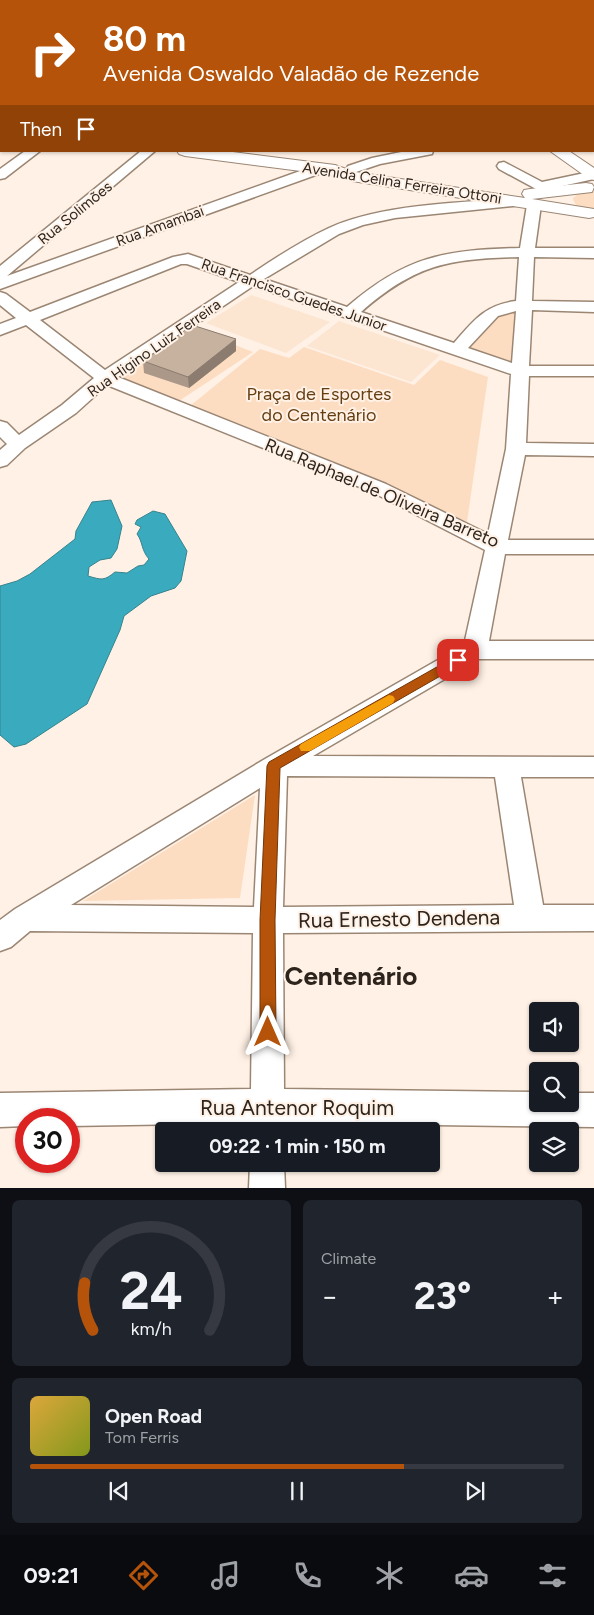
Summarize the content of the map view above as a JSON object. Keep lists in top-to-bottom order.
{
  "streets": {
    "main road": ["Avenida Celina Ferreira Ottoni"],
    "street": [
      "Rua Solimões",
      "Rua Amambai",
      "Rua Francisco Guedes Junior",
      "Rua Higino Luiz Ferreira",
      "Rua Raphael de Oliveira Barreto",
      "Rua Ernesto Dendena",
      "Rua Antenor Roquim"
    ]
  },
  "crossings": [
    ["Avenida Celina Ferreira Ottoni", "Rua Amambai"],
    ["Avenida Celina Ferreira Ottoni", "Rua Higino Luiz Ferreira"],
    ["Rua Francisco Guedes Junior", "Rua Higino Luiz Ferreira"],
    ["Rua Francisco Guedes Junior", "Rua Raphael de Oliveira Barreto"],
    ["Rua Higino Luiz Ferreira", "Rua Raphael de Oliveira Barreto"]
  ],
  "districts": ["Centenário"],
  "parks": ["Praça de Esportes do Centenário"],
  "page": {
    "turn": ["80 m", "Avenida Oswaldo Valadão de Rezende"],
    "then": "Then",
    "limit": "30",
    "trip": "09:22 · 1 min · 150 m",
    "tile": "Climate",
    "heat": ["−", "23°", "+"],
    "song": ["Open Road", "Tom Ferris"],
    "tabs": "09:21",
    "gauge": ["24", "km/h"]
  }
}
